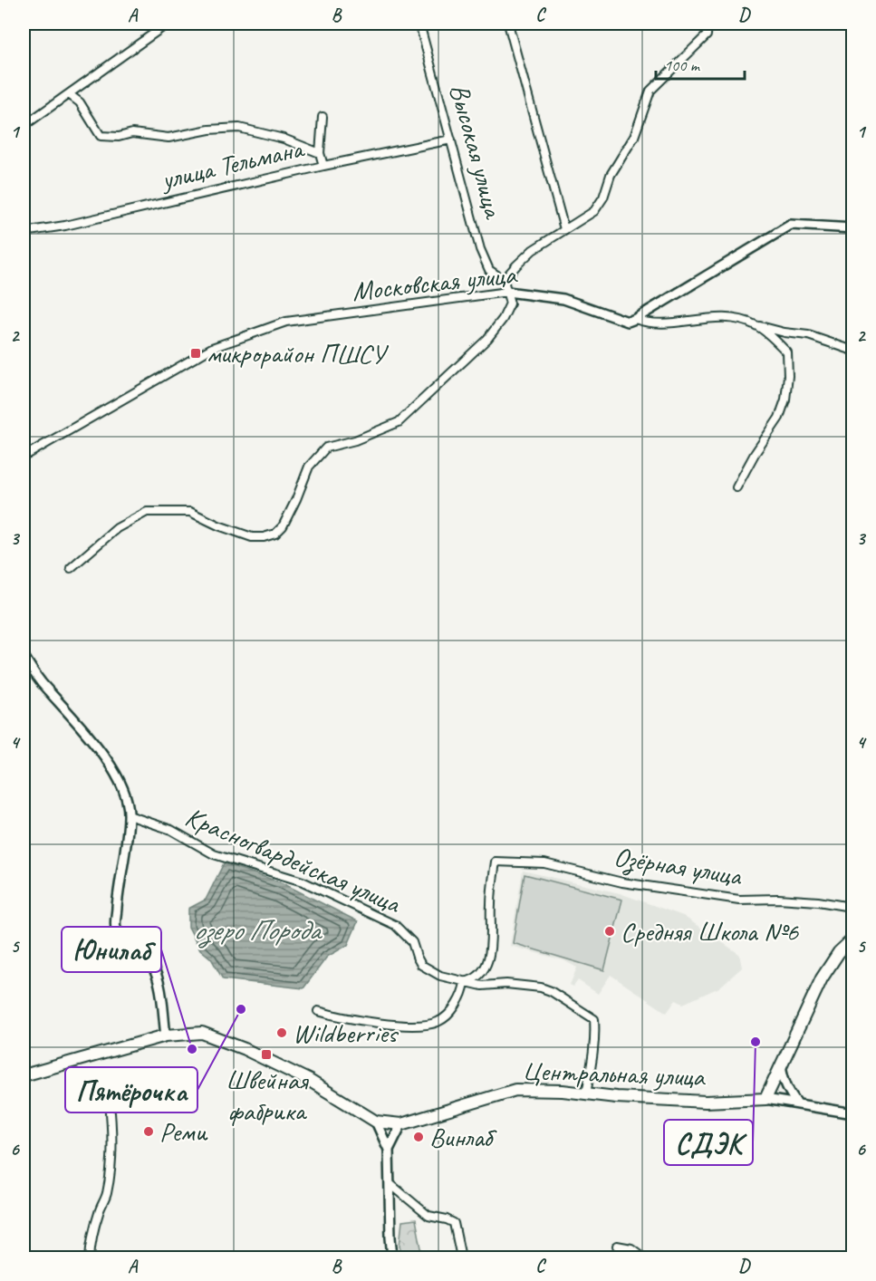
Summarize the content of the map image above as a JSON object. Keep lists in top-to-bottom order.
{
  "streets": {
    "main road": ["Центральная улица"],
    "street": [
      "Высокая улица",
      "улица Тельмана",
      "Московская улица",
      "Красногвардейская улица",
      "Озёрная улица"
    ]
  },
  "crossings": [
    ["Высокая улица", "улица Тельмана"],
    ["Красногвардейская улица", "Озёрная улица"],
    ["Красногвардейская улица", "Центральная улица"]
  ],
  "water": ["озеро Порода"],
  "places": {
    "transit": ["микрорайон ПШСУ", "Швейная фабрика"],
    "other": [
      "Средняя Школа №6",
      "Пятёрочка",
      "Wildberries",
      "СДЭК",
      "Юнилаб",
      "Реми",
      "Винлаб"
    ]
  },
  "scale_bar": "100 m",
  "grid": {
    "columns": [
      "A",
      "B",
      "C",
      "D"
    ],
    "rows": [
      "1",
      "2",
      "3",
      "4",
      "5",
      "6"
    ]
  }
}
